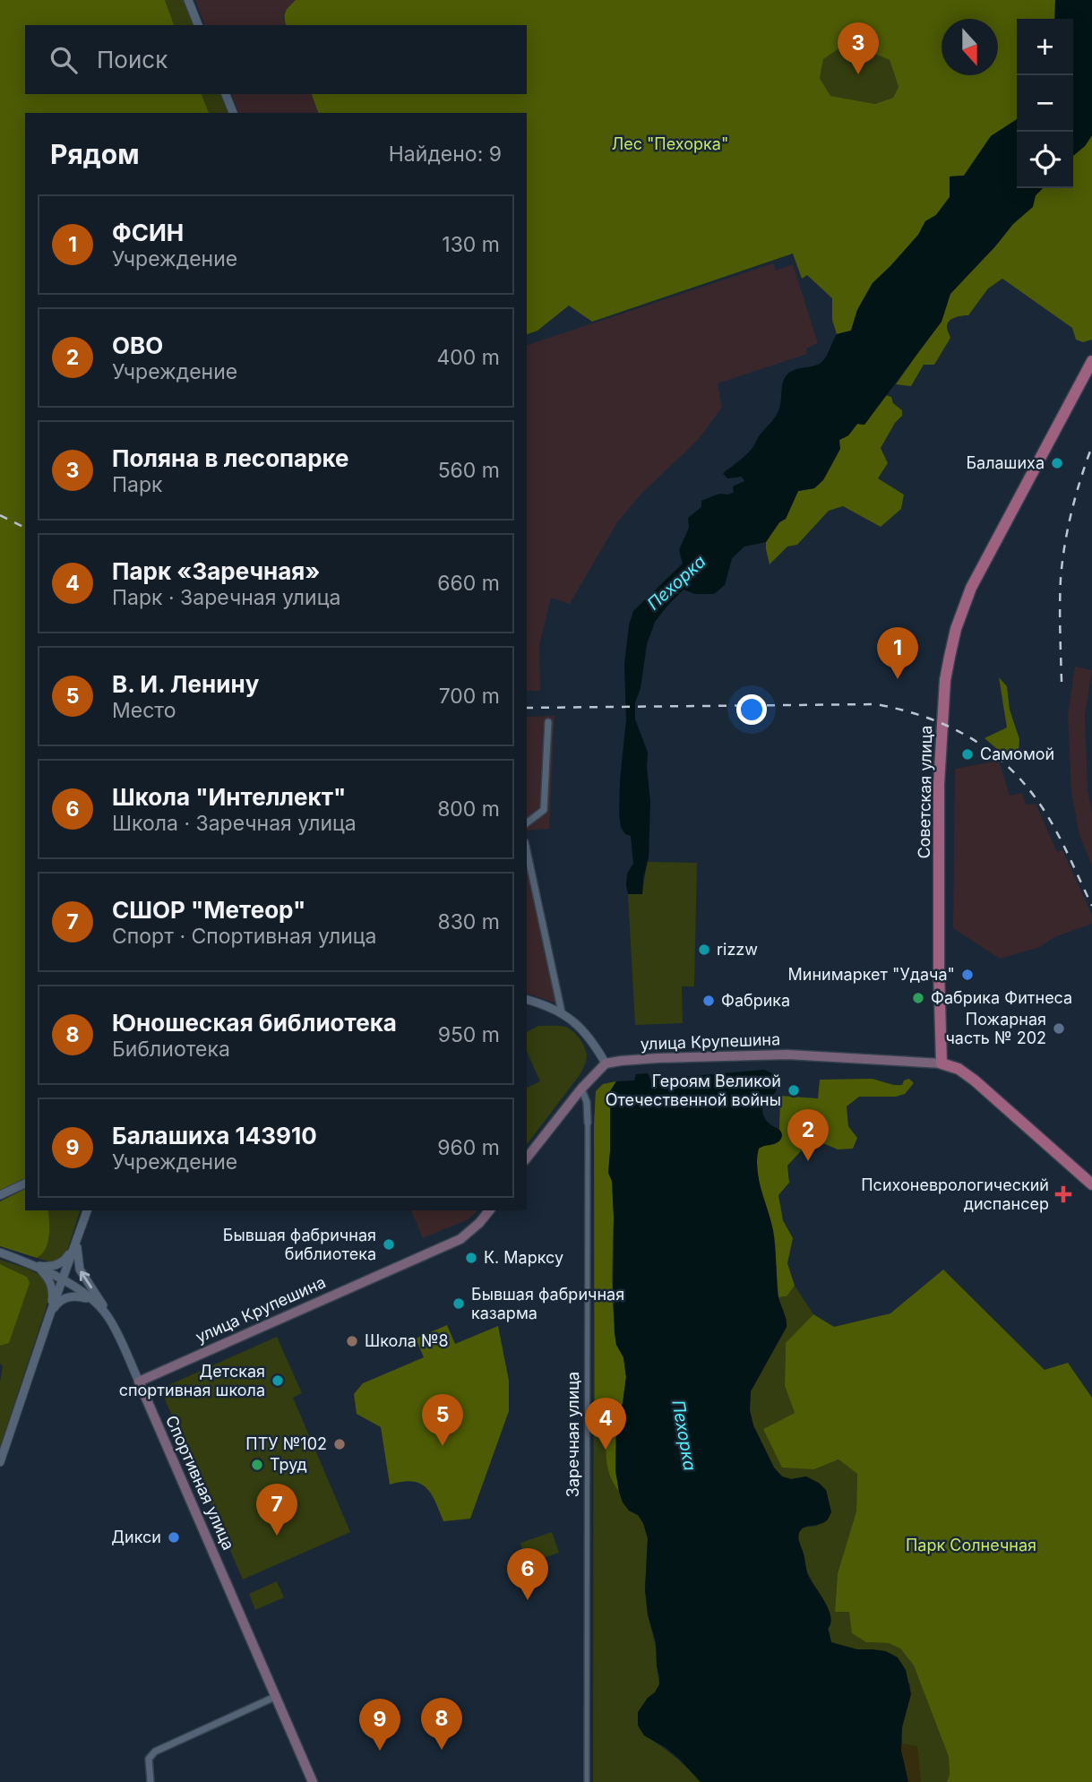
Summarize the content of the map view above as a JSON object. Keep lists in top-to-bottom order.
{
  "streets": {
    "main road": ["Советская улица", "улица Крупешина", "Спортивная улица"],
    "street": ["Заречная улица"]
  },
  "crossings": [
    ["Советская улица", "улица Крупешина"],
    ["улица Крупешина", "Спортивная улица"]
  ],
  "water": ["Пехорка"],
  "parks": ["Лес \"Пехорка\"", "Парк Солнечная"],
  "places": {
    "other": [
      "Балашиха",
      "Самомой",
      "rizzw",
      "Минимаркет \"Удача\"",
      "Фабрика Фитнеса",
      "Фабрика",
      "Пожарная часть № 202",
      "Героям Великой Отечественной войны",
      "Бывшая фабричная библиотека",
      "К. Марксу",
      "Бывшая фабричная казарма",
      "Школа №8",
      "Детская спортивная школа",
      "ПТУ №102",
      "Труд",
      "Дикси"
    ],
    "health": ["Психоневрологический диспансер"]
  },
  "north": "bottom",
  "page": {
    "map_buttons": ["+", "−"],
    "pins": [
      "3",
      "1",
      "2",
      "5",
      "4",
      "7",
      "6",
      "8",
      "9"
    ],
    "search": "Поиск",
    "heading": ["Рядом", "Найдено: 9"],
    "list": [
      {
        "mark": "1",
        "name": "ФСИН",
        "note": "Учреждение",
        "value": "130 m"
      },
      {
        "mark": "2",
        "name": "ОВО",
        "note": "Учреждение",
        "value": "400 m"
      },
      {
        "mark": "3",
        "name": "Поляна в лесопарке",
        "note": "Парк",
        "value": "560 m"
      },
      {
        "mark": "4",
        "name": "Парк «Заречная»",
        "note": "Парк · Заречная улица",
        "value": "660 m"
      },
      {
        "mark": "5",
        "name": "В. И. Ленину",
        "note": "Место",
        "value": "700 m"
      },
      {
        "mark": "6",
        "name": "Школа \"Интеллект\"",
        "note": "Школа · Заречная улица",
        "value": "800 m"
      },
      {
        "mark": "7",
        "name": "СШОР \"Метеор\"",
        "note": "Спорт · Спортивная улица",
        "value": "830 m"
      },
      {
        "mark": "8",
        "name": "Юношеская библиотека",
        "note": "Библиотека",
        "value": "950 m"
      },
      {
        "mark": "9",
        "name": "Балашиха 143910",
        "note": "Учреждение",
        "value": "960 m"
      }
    ]
  }
}
